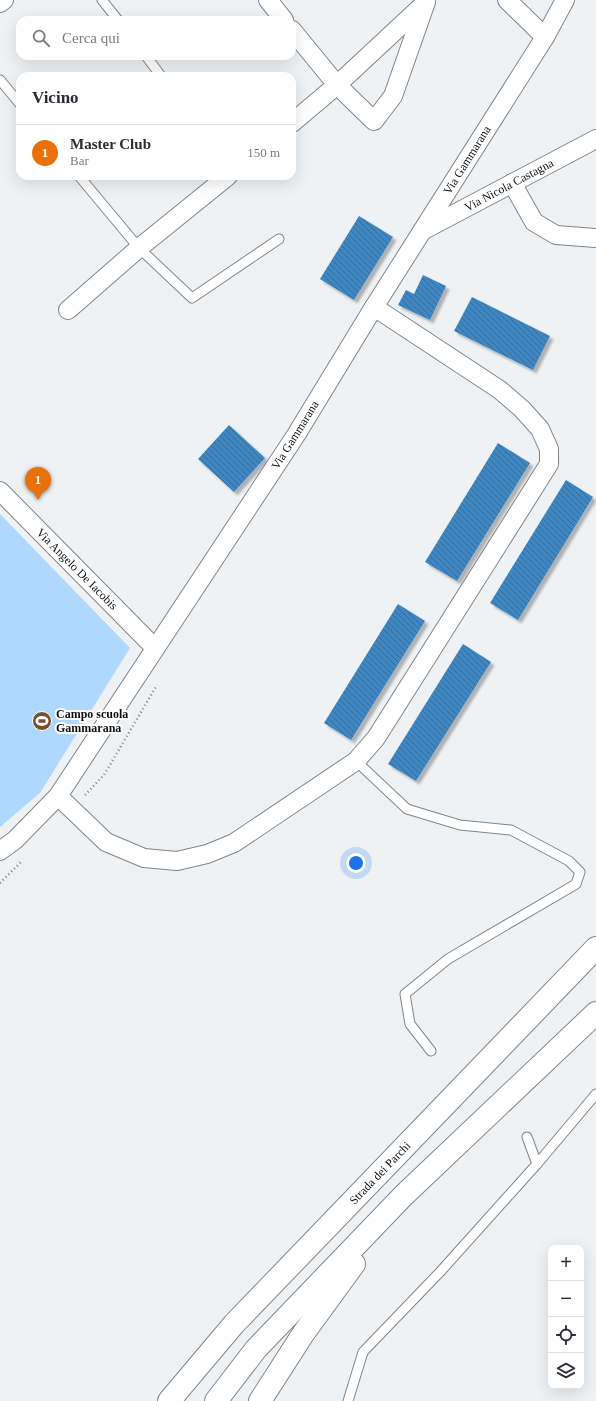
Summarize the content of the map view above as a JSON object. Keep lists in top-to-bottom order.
{
  "streets": {
    "highway": ["Strada dei Parchi"],
    "street": ["Via Gammarana", "Via Nicola Castagna", "Via Angelo De Iacobis"]
  },
  "crossings": [
    ["Via Gammarana", "Via Nicola Castagna"],
    ["Via Gammarana", "Via Angelo De Iacobis"]
  ],
  "places": {
    "sports": ["Campo scuola Gammarana"]
  },
  "page": {
    "search": "Cerca qui",
    "heading": "Vicino",
    "list": [
      {
        "mark": "1",
        "name": "Master Club",
        "note": "Bar",
        "value": "150 m"
      }
    ],
    "pins": "1",
    "map_buttons": ["+", "−"]
  }
}
